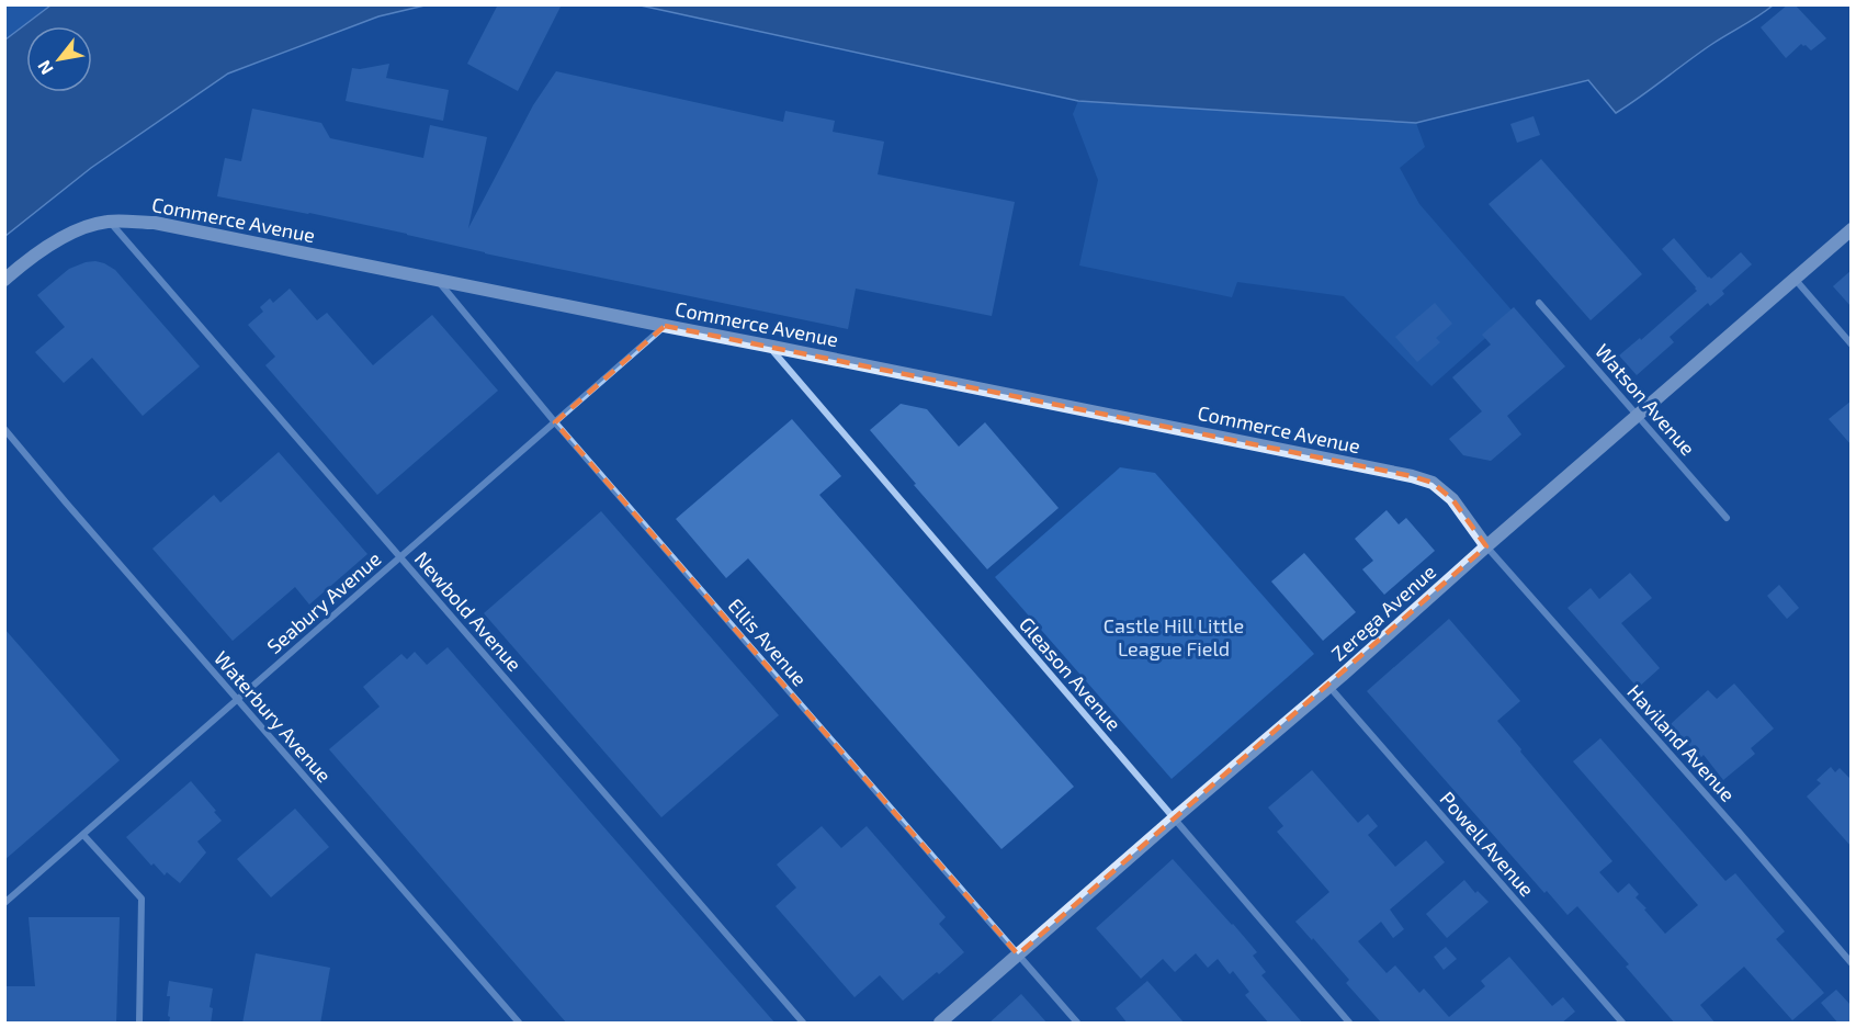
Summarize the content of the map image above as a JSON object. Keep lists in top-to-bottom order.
{
  "streets": {
    "main road": ["Commerce Avenue", "Zerega Avenue"],
    "street": [
      "Watson Avenue",
      "Seabury Avenue",
      "Newbold Avenue",
      "Ellis Avenue",
      "Gleason Avenue",
      "Waterbury Avenue",
      "Haviland Avenue",
      "Powell Avenue"
    ]
  },
  "crossings": [
    ["Commerce Avenue", "Seabury Avenue"],
    ["Commerce Avenue", "Newbold Avenue"],
    ["Commerce Avenue", "Zerega Avenue"],
    ["Commerce Avenue", "Ellis Avenue"],
    ["Commerce Avenue", "Gleason Avenue"],
    ["Commerce Avenue", "Haviland Avenue"],
    ["Watson Avenue", "Zerega Avenue"],
    ["Seabury Avenue", "Newbold Avenue"],
    ["Seabury Avenue", "Ellis Avenue"],
    ["Seabury Avenue", "Waterbury Avenue"],
    ["Zerega Avenue", "Ellis Avenue"],
    ["Zerega Avenue", "Gleason Avenue"],
    ["Zerega Avenue", "Haviland Avenue"],
    ["Zerega Avenue", "Powell Avenue"]
  ],
  "parks": ["Castle Hill Little League Field"],
  "north": "bottom left"
}
